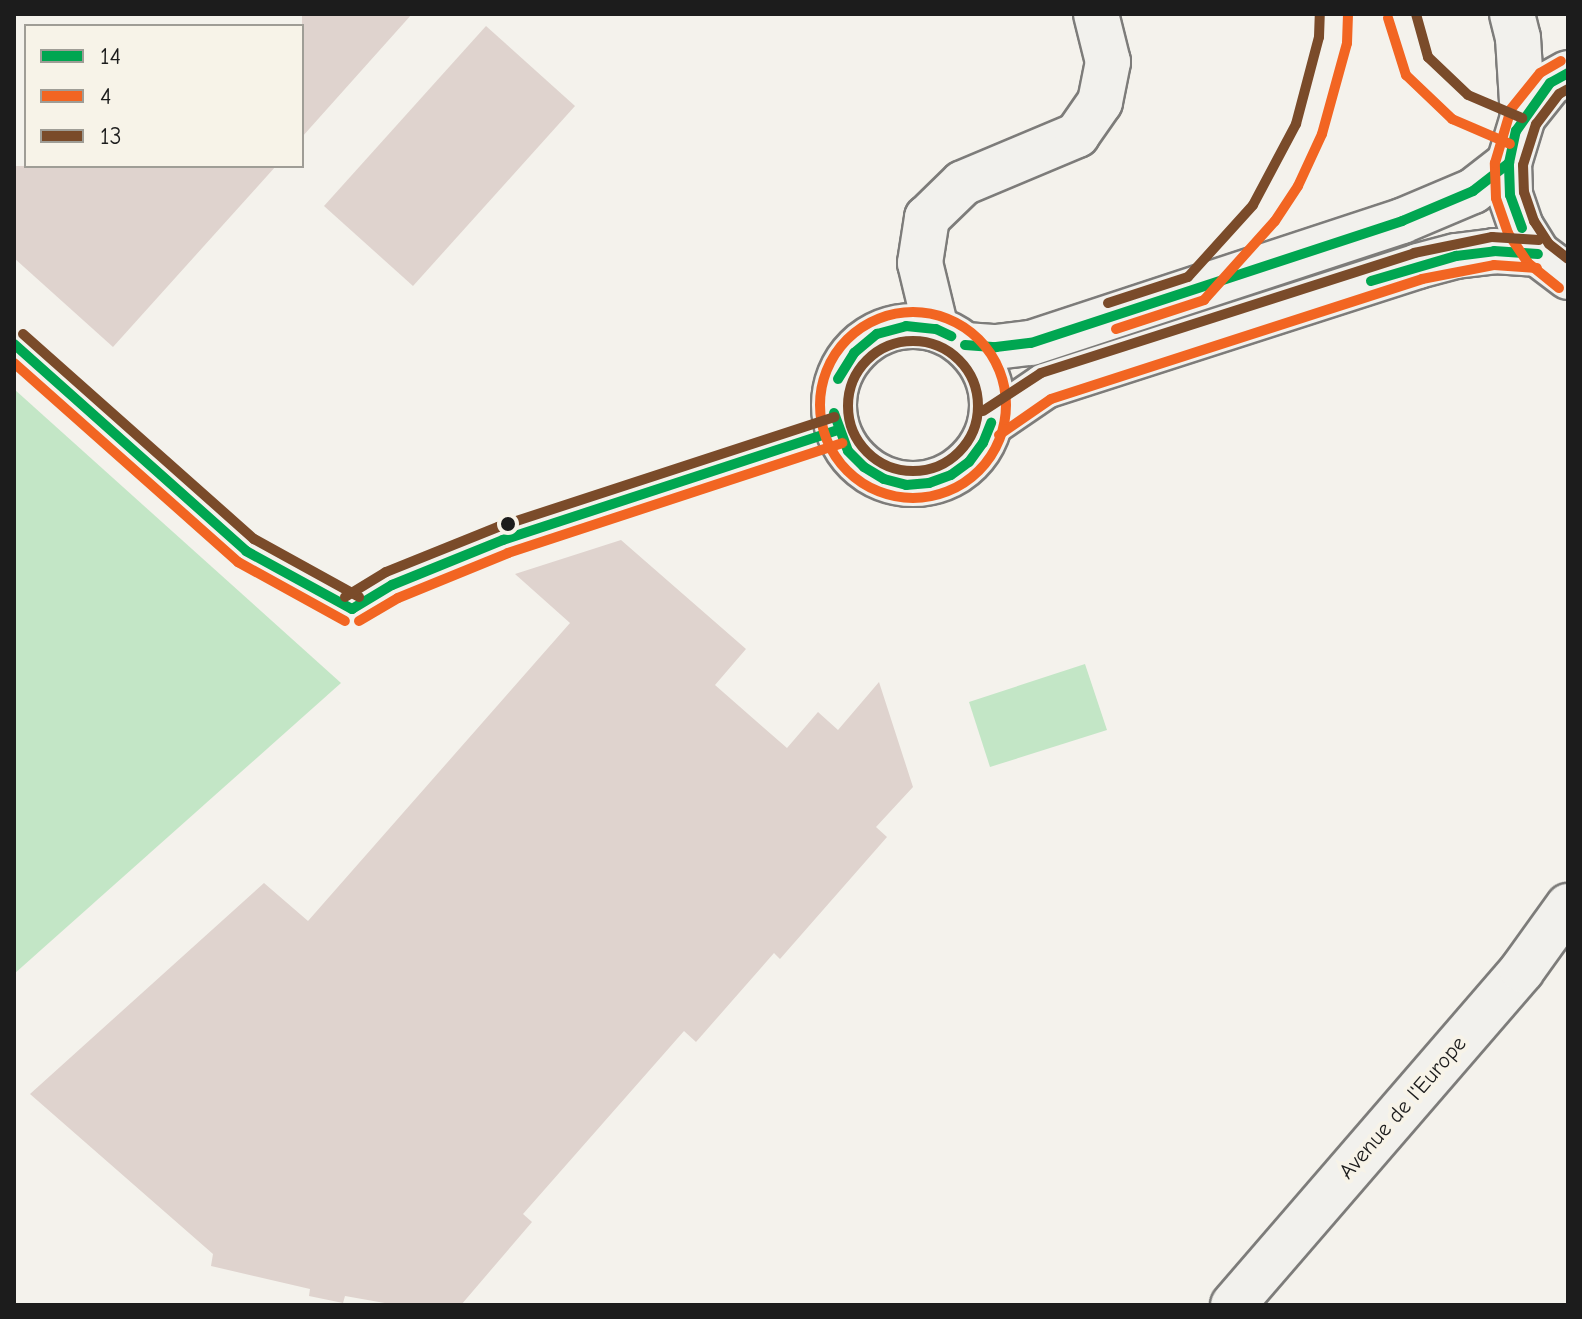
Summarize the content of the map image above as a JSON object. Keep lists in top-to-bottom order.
{
  "streets": {
    "street": ["Avenue de l'Europe"]
  },
  "lines": ["transit line 13", "transit line 4", "transit line 14"],
  "legend": ["14", "4", "13"]
}
